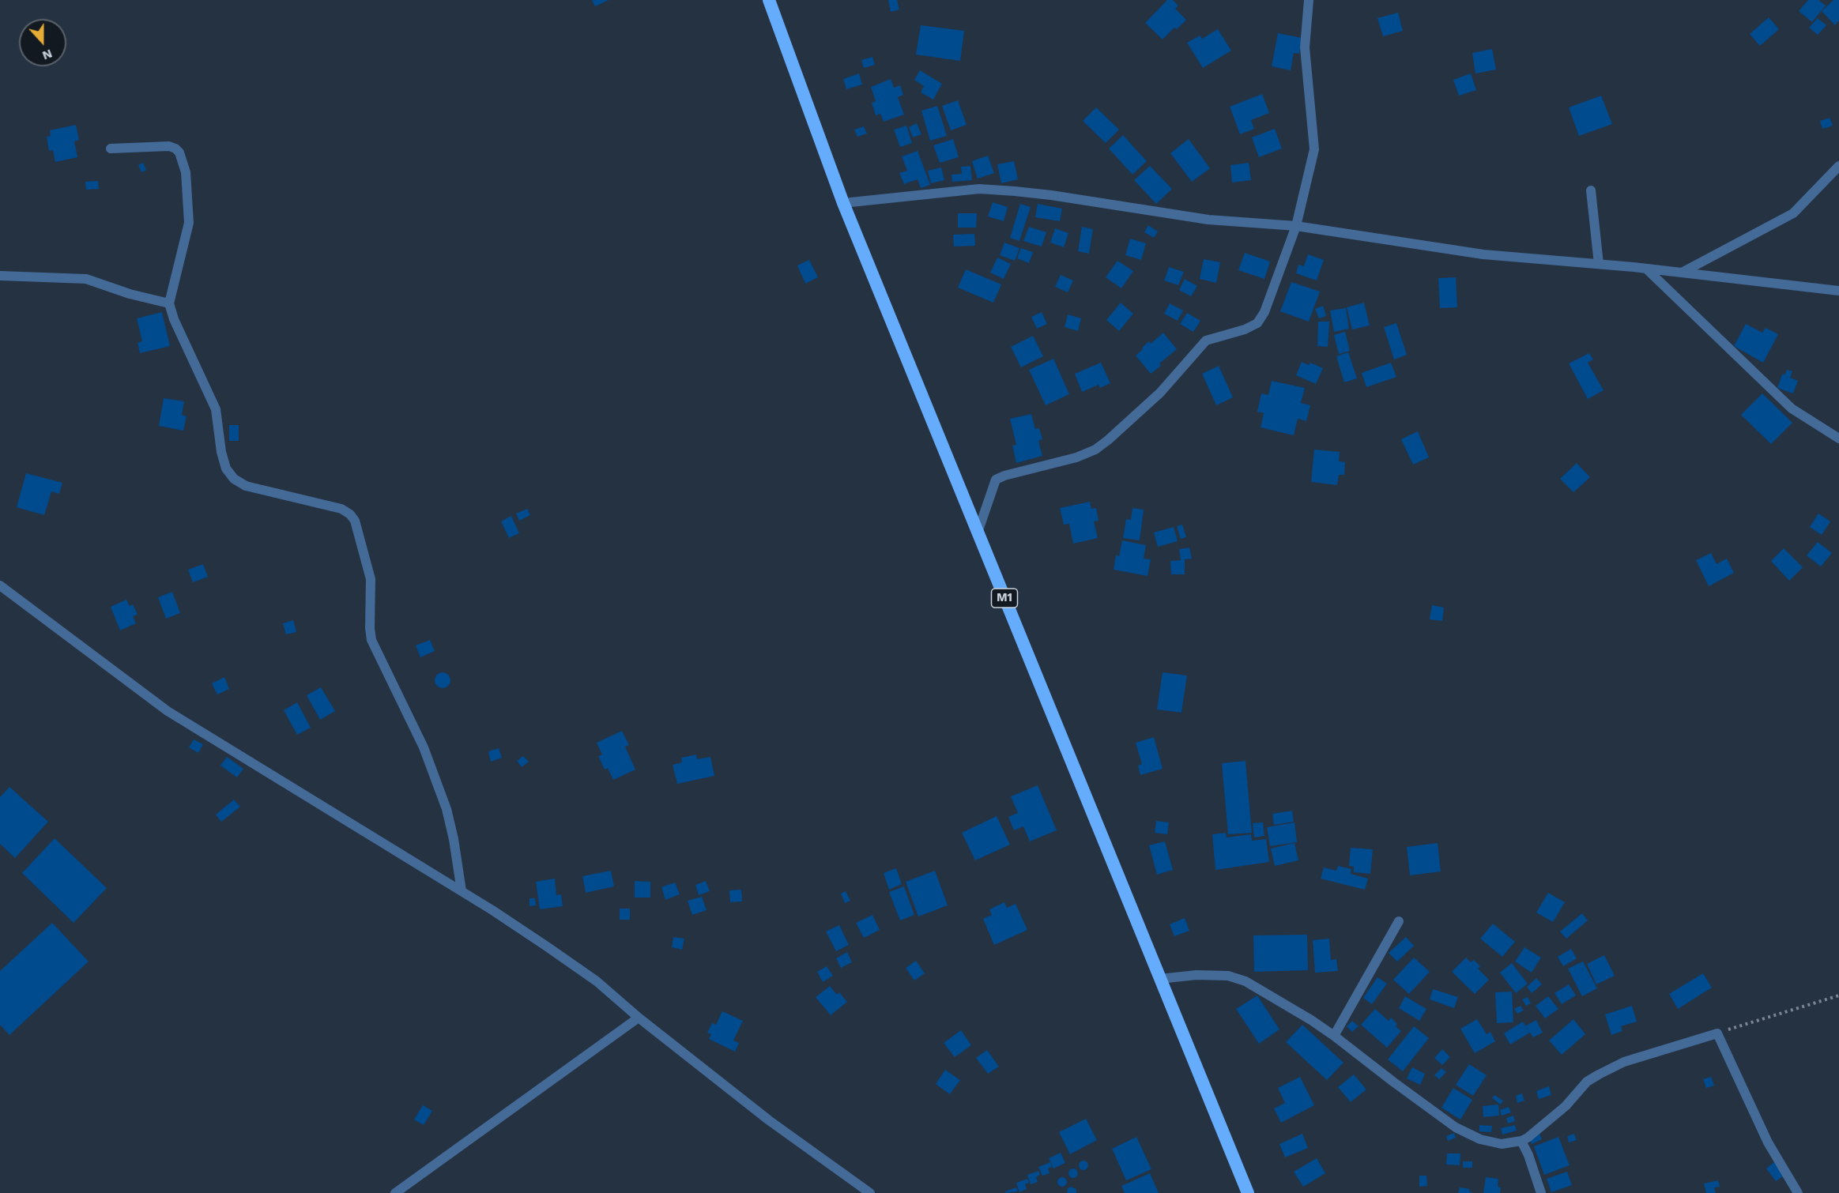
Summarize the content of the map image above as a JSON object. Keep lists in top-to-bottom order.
{
  "streets": {
    "highway": ["M1"]
  },
  "north": "bottom"
}
